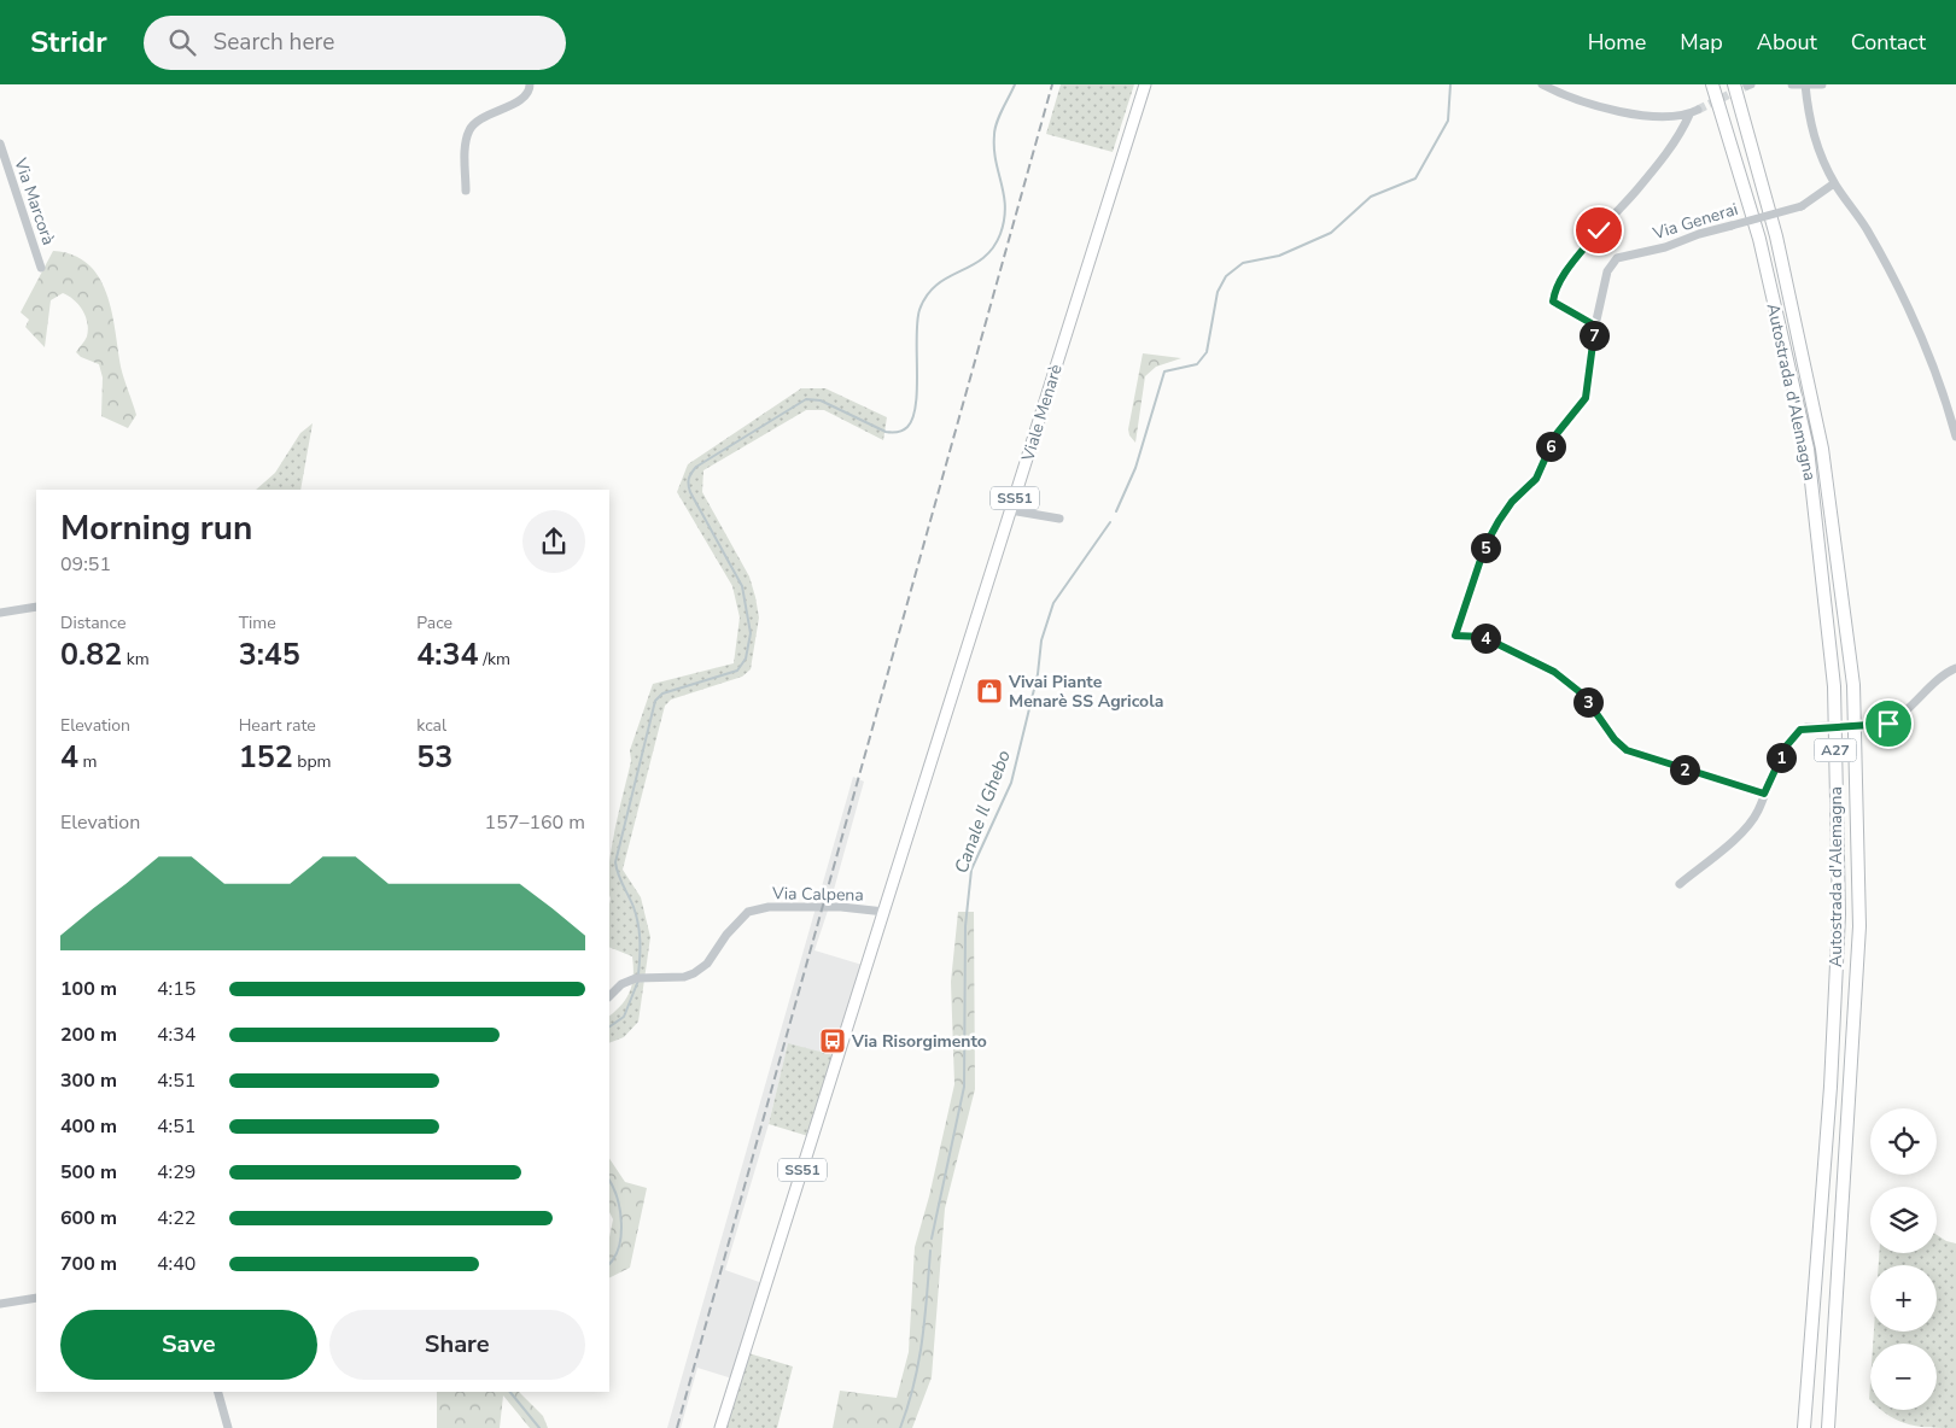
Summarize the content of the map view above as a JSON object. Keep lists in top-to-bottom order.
{
  "streets": {
    "highway": ["Autostrada d'Alemagna", "A27"],
    "main road": ["Viale Menarè", "SS51"],
    "street": ["Via Marcorà", "Via Generai", "Via Calpena"]
  },
  "crossings": [
    ["Viale Menarè", "SS51"],
    ["Viale Menarè", "Via Calpena"],
    ["SS51", "Via Calpena"]
  ],
  "water": ["Canale Il Ghebo"],
  "places": {
    "shop": ["Vivai Piante Menarè SS Agricola"],
    "bus stop": ["Via Risorgimento"]
  },
  "page": {
    "header": "Stridr",
    "search": "Search here",
    "nav": [
      "Home",
      "Map",
      "About",
      "Contact"
    ],
    "pins": [
      "7",
      "6",
      "5",
      "4",
      "3",
      "1",
      "2"
    ],
    "heading": ["Morning run", "09:51"],
    "stats": [
      ["Distance", "0.82 km"],
      ["Time", "3:45"],
      ["Pace", "4:34 /km"],
      ["Elevation", "4 m"],
      ["Heart rate", "152 bpm"],
      ["kcal", "53"]
    ],
    "chart": ["Elevation", "157–160 m"],
    "list": [
      {
        "name": "100 m",
        "note": "4:15"
      },
      {
        "name": "200 m",
        "note": "4:34"
      },
      {
        "name": "300 m",
        "note": "4:51"
      },
      {
        "name": "400 m",
        "note": "4:51"
      },
      {
        "name": "500 m",
        "note": "4:29"
      },
      {
        "name": "600 m",
        "note": "4:22"
      },
      {
        "name": "700 m",
        "note": "4:40"
      }
    ],
    "map_buttons": ["+", "−"],
    "buttons": ["Save", "Share"]
  }
}
